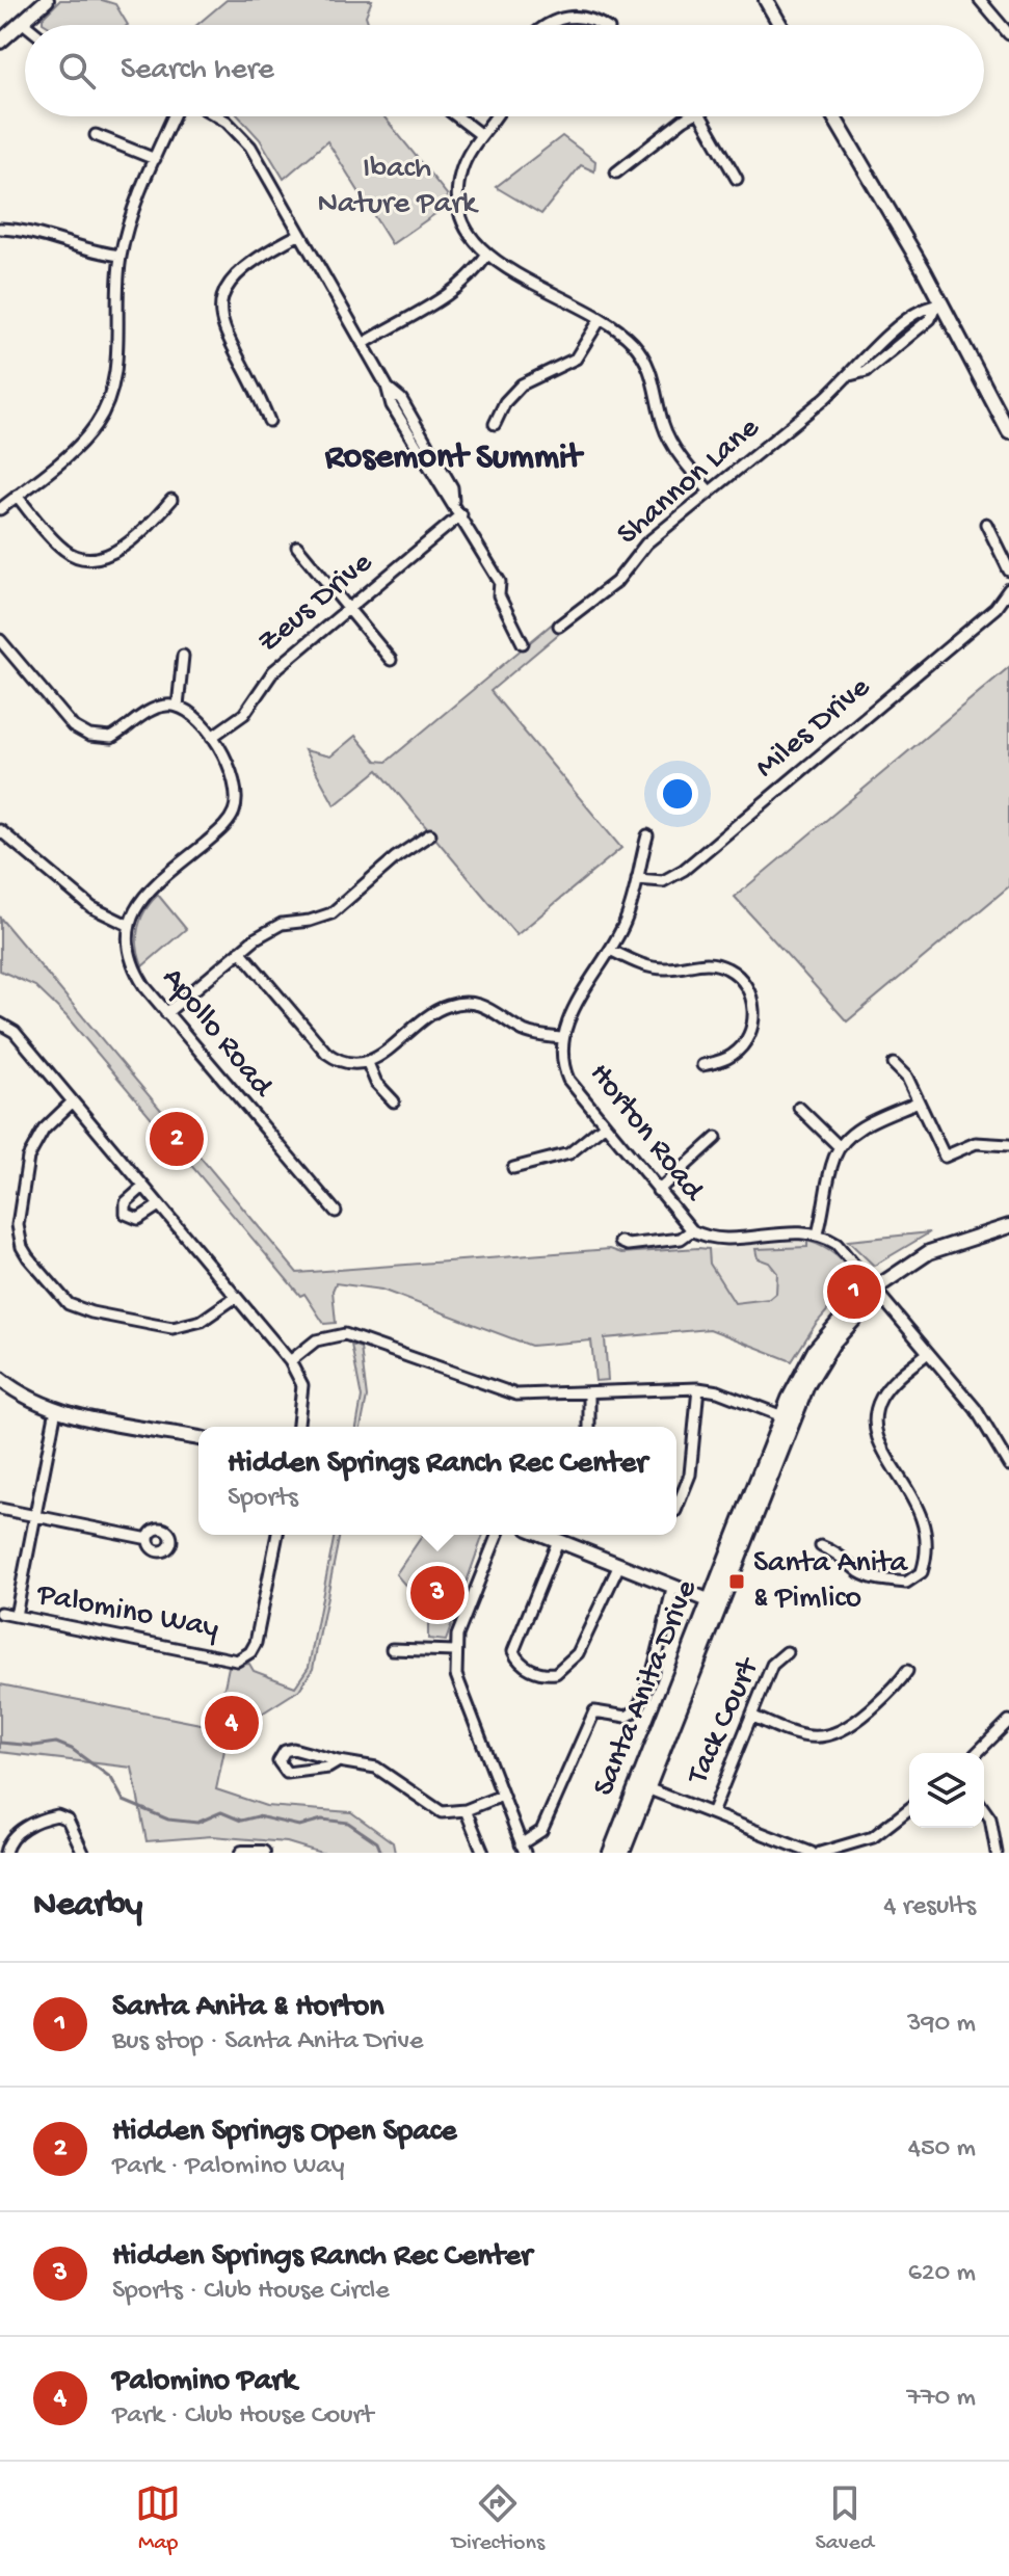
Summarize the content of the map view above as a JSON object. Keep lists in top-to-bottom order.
{
  "streets": {
    "main road": ["Santa Anita Drive"],
    "street": [
      "Shannon Lane",
      "Zeus Drive",
      "Miles Drive",
      "Apollo Road",
      "Horton Road",
      "Palomino Way",
      "Tack Court"
    ]
  },
  "crossings": [
    ["Miles Drive", "Horton Road"]
  ],
  "districts": ["Rosemont Summit"],
  "parks": ["Ibach Nature Park"],
  "places": {
    "transit": ["Santa Anita & Pimlico"]
  },
  "page": {
    "search": "Search here",
    "pins": [
      "2",
      "1",
      "3",
      "4"
    ],
    "popup": ["Hidden Springs Ranch Rec Center", "Sports"],
    "heading": ["Nearby", "4 results"],
    "list": [
      {
        "mark": "1",
        "name": "Santa Anita & Horton",
        "note": "Bus stop · Santa Anita Drive",
        "value": "390 m"
      },
      {
        "mark": "2",
        "name": "Hidden Springs Open Space",
        "note": "Park · Palomino Way",
        "value": "450 m"
      },
      {
        "mark": "3",
        "name": "Hidden Springs Ranch Rec Center",
        "note": "Sports · Club House Circle",
        "value": "620 m"
      },
      {
        "mark": "4",
        "name": "Palomino Park",
        "note": "Park · Club House Court",
        "value": "770 m"
      }
    ],
    "nav": ["Map", "Directions", "Saved"]
  }
}
